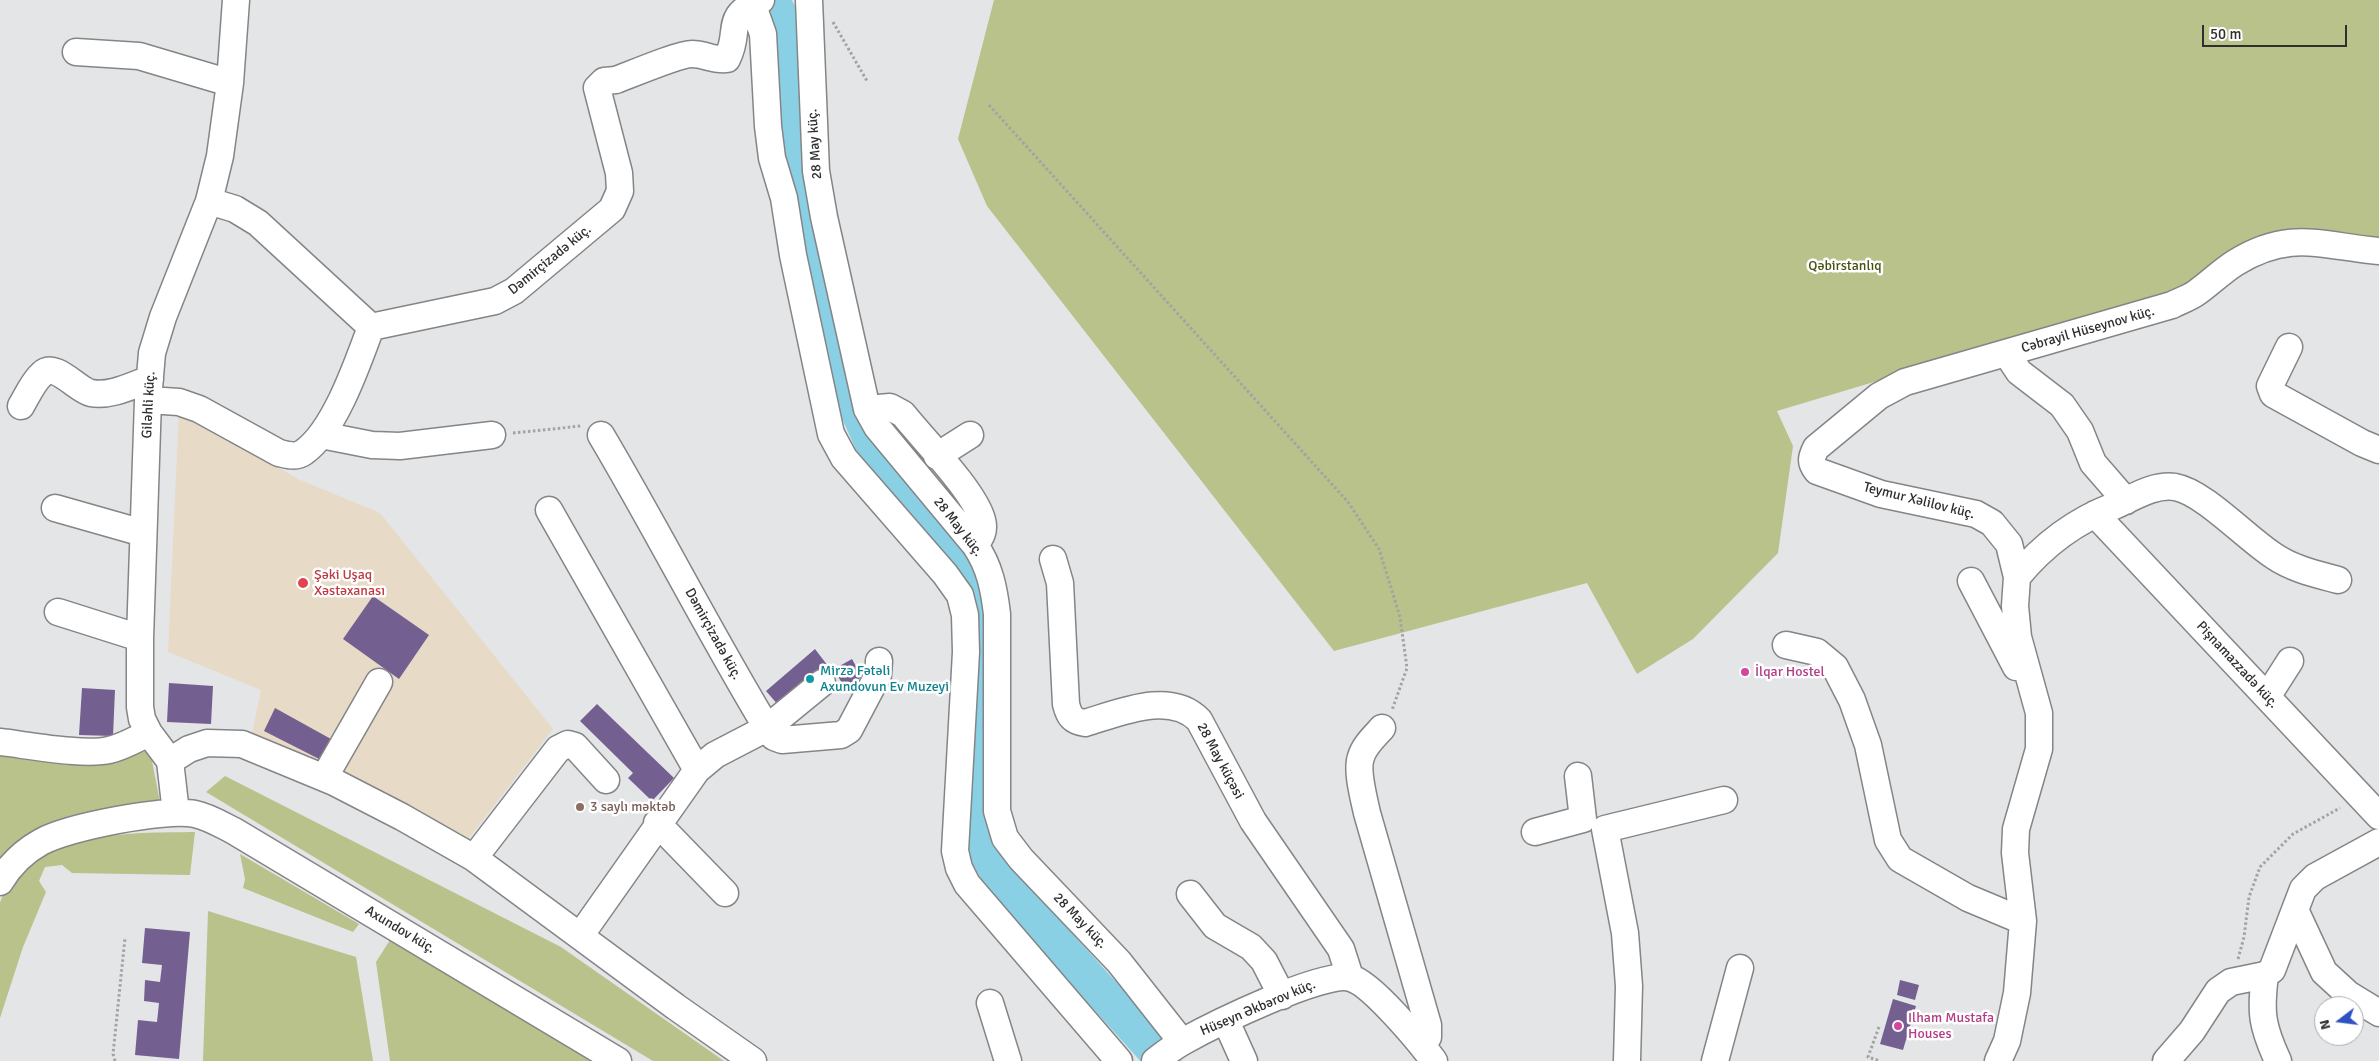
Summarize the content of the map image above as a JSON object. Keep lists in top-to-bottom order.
{
  "streets": {
    "street": [
      "28 May küç.",
      "Dəmirçizadə küç.",
      "Cəbrayil Hüseynov küç.",
      "Giləhli küç.",
      "Teymur Xəlilov küç.",
      "Pişnamazzadə küç.",
      "28 May küçəsi",
      "Axundov küç.",
      "Hüseyn Əkbərov küç."
    ]
  },
  "crossings": [
    ["28 May küç.", "Hüseyn Əkbərov küç."],
    ["Cəbrayil Hüseynov küç.", "Teymur Xəlilov küç."],
    ["28 May küçəsi", "Hüseyn Əkbərov küç."]
  ],
  "parks": ["Qəbirstanlıq"],
  "places": [
    "Şəki Uşaq Xəstəxanası",
    "İlqar Hostel",
    "Mirzə Fətəli Axundovun Ev Muzeyi",
    "3 saylı məktəb",
    "Ilham Mustafa Houses"
  ],
  "scale_bar": "50 m",
  "north": "left"
}
